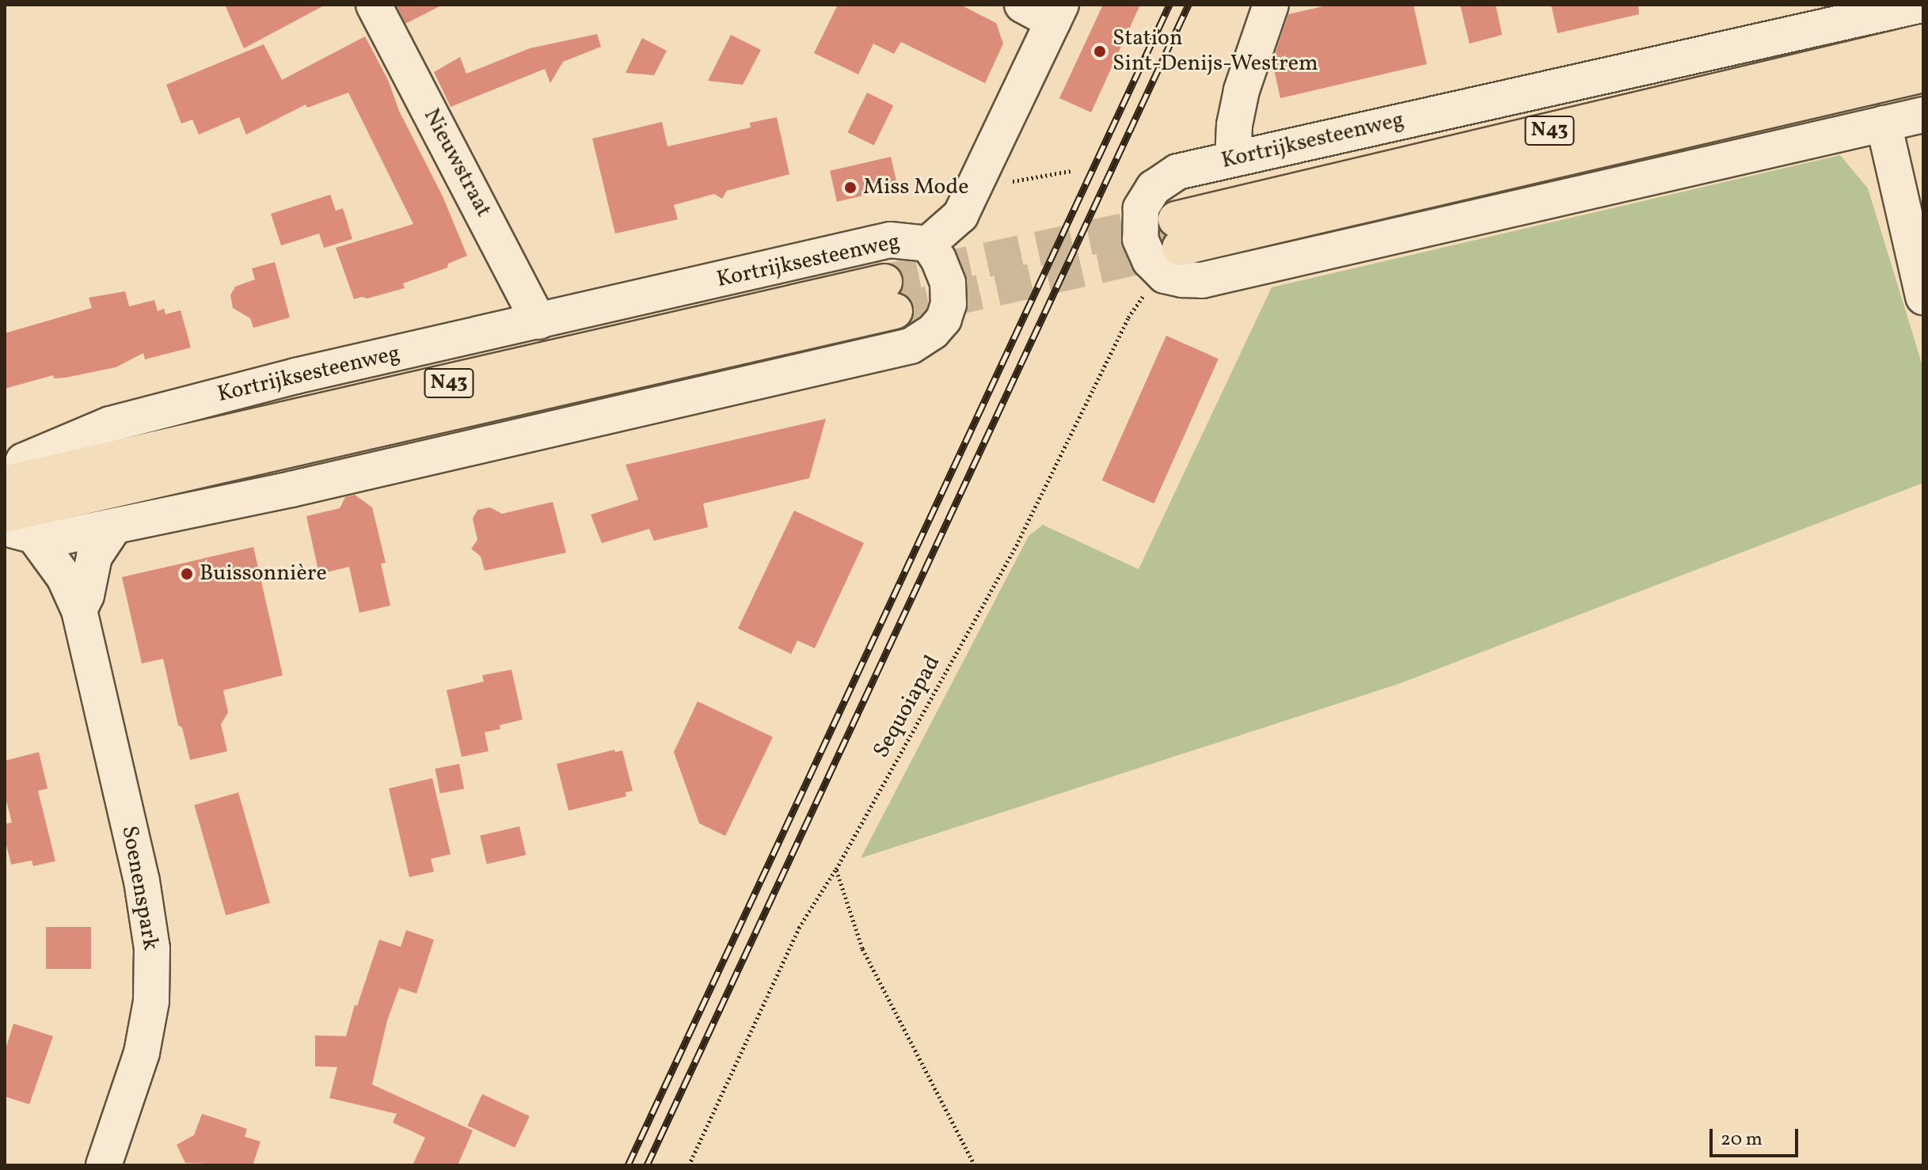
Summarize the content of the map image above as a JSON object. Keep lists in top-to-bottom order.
{
  "streets": {
    "main road": ["N43", "Kortrijksesteenweg"],
    "street": ["Nieuwstraat", "Soenenspark"],
    "path": ["Sequoiapad"]
  },
  "crossings": [
    ["N43", "Kortrijksesteenweg"],
    ["N43", "Sequoiapad"],
    ["Kortrijksesteenweg", "Nieuwstraat"],
    ["Kortrijksesteenweg", "Sequoiapad"],
    ["Kortrijksesteenweg", "Soenenspark"]
  ],
  "places": ["Station Sint-Denijs-Westrem", "Miss Mode", "Buissonnière"],
  "scale_bar": "20 m"
}
